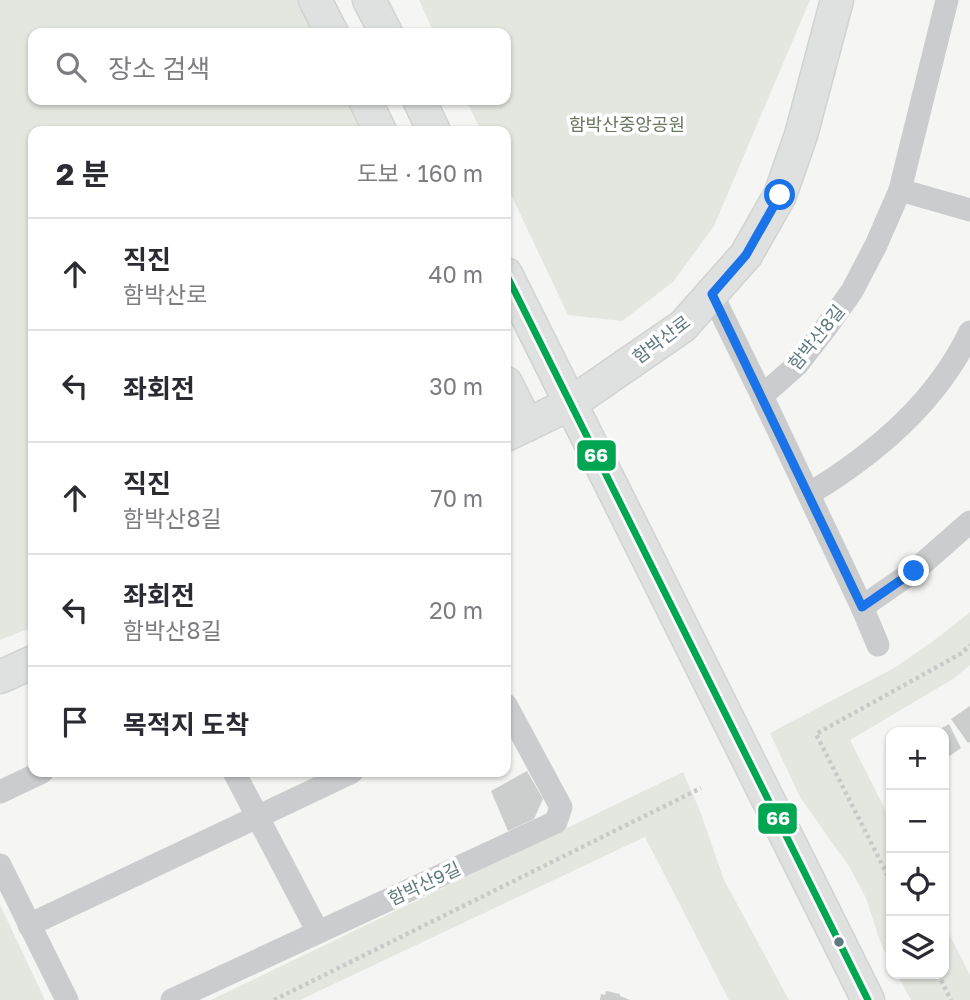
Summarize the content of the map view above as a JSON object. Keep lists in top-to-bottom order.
{
  "streets": {
    "street": ["함박산8길", "함박산로", "함박산9길"]
  },
  "parks": ["함박산중앙공원"],
  "lines": ["transit line 66"],
  "page": {
    "search": "장소 검색",
    "heading": ["2 분", "도보 · 160 m"],
    "list": [
      ["직진", "함박산로", "40 m"],
      ["좌회전", "30 m"],
      ["직진", "함박산8길", "70 m"],
      ["좌회전", "함박산8길", "20 m"],
      "목적지 도착"
    ],
    "map_buttons": ["+", "−"]
  }
}
